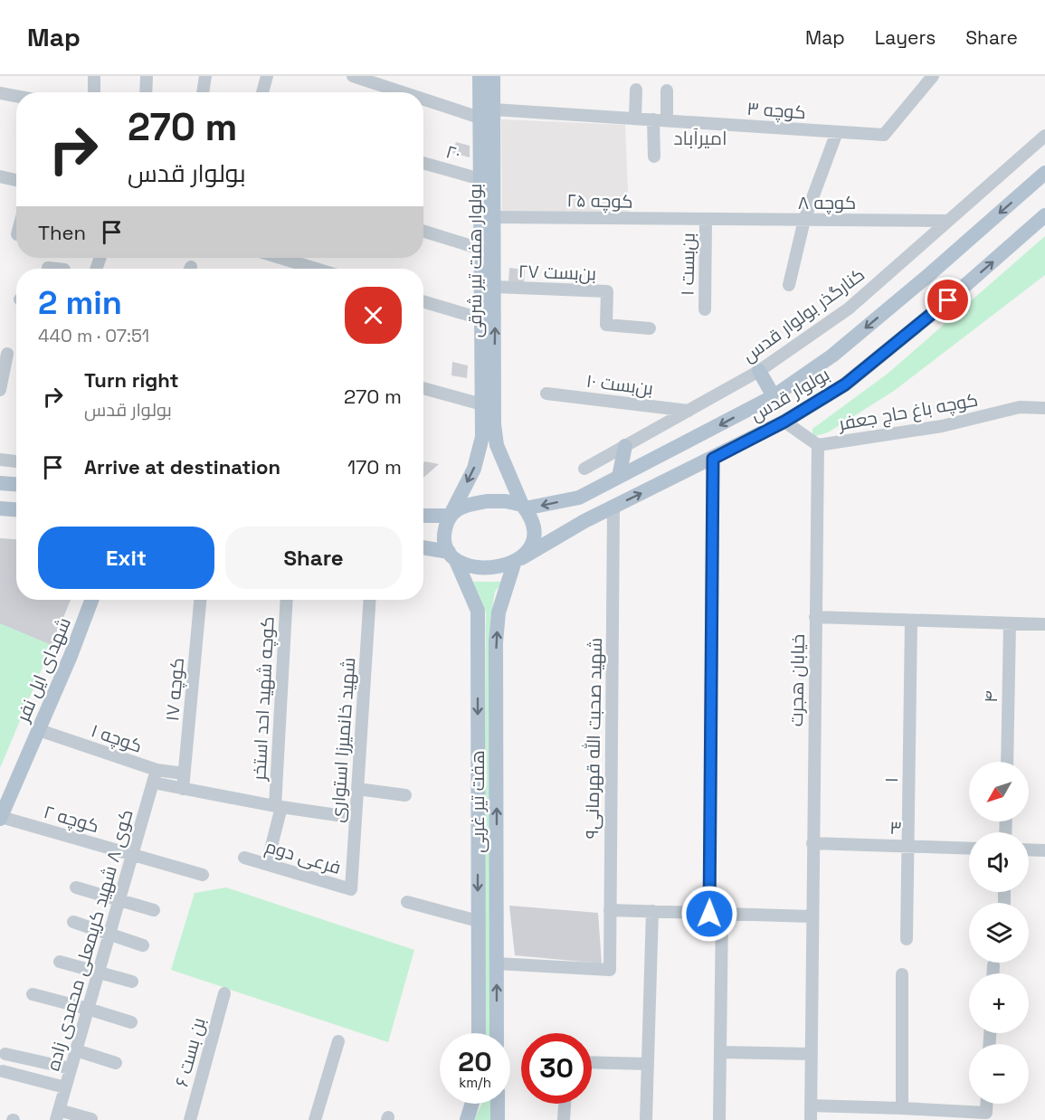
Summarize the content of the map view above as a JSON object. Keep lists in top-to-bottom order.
{
  "streets": {
    "main road": [
      "بولوار هفت تیر شرقی",
      "بولوار قدس",
      "شهدای ایل نفر",
      "هفت تیر غربی"
    ],
    "street": [
      "کوچه ۳",
      "۲۰",
      "کوچه ۲۵",
      "کوچه ۸",
      "بن‌بست ۱",
      "بن‌بست ۲۷",
      "کنارگذر بولوار قدس",
      "بن‌بست ۱۰",
      "کوچه باغ حاج جعفر",
      "خیابان هجرت",
      "کوچه ۱۷",
      "۴",
      "کوچه شهید احد استخر",
      "کوچه ۱",
      "شهید صحبت الله قهرمانی۹",
      "شهید خانمیرزا استواری",
      "۱",
      "کوچه ۲",
      "۳",
      "فرعی دوم",
      "کوی ۸ شهید کریمعلی محمدی زاده",
      "بن بست ۶"
    ]
  },
  "crossings": [
    ["کوچه ۳", "بولوار هفت تیر شرقی"],
    ["۲۰", "بولوار هفت تیر شرقی"],
    ["کوچه ۲۵", "کوچه ۸"],
    ["کوچه ۲۵", "بولوار هفت تیر شرقی"],
    ["کوچه ۲۵", "بن‌بست ۱"],
    ["کوچه ۸", "بن‌بست ۱"],
    ["کوچه ۸", "کنارگذر بولوار قدس"],
    ["بولوار هفت تیر شرقی", "بن‌بست ۲۷"],
    ["بولوار هفت تیر شرقی", "بولوار قدس"],
    ["بولوار هفت تیر شرقی", "هفت تیر غربی"],
    ["کنارگذر بولوار قدس", "بن‌بست ۱۰"],
    ["بولوار قدس", "کوچه باغ حاج جعفر"],
    ["بولوار قدس", "شهید صحبت الله قهرمانی۹"],
    ["بولوار قدس", "هفت تیر غربی"],
    ["کوچه باغ حاج جعفر", "خیابان هجرت"],
    ["شهدای ایل نفر", "کوچه ۱"],
    ["شهدای ایل نفر", "کوچه ۲"],
    ["خیابان هجرت", "۳"],
    ["کوچه ۱۷", "کوچه ۱"],
    ["کوچه شهید احد استخر", "فرعی دوم"],
    ["کوچه ۱", "کوی ۸ شهید کریمعلی محمدی زاده"],
    ["شهید صحبت الله قهرمانی۹", "هفت تیر غربی"],
    ["شهید خانمیرزا استواری", "فرعی دوم"],
    ["۱", "۳"],
    ["کوچه ۲", "کوی ۸ شهید کریمعلی محمدی زاده"]
  ],
  "districts": ["امیرآباد"],
  "north": "bottom left",
  "page": {
    "header": "Map",
    "nav": ["Map", "Layers", "Share"],
    "turn": ["270 m", "بولوار قدس"],
    "then": "Then",
    "heading": ["2 min", "440 m · 07:51"],
    "list": [
      {
        "name": "Turn right",
        "note": "بولوار قدس",
        "value": "270 m"
      },
      {
        "name": "Arrive at destination",
        "value": "170 m"
      }
    ],
    "buttons": ["Exit", "Share"],
    "map_buttons": ["+", "−"],
    "speed": "20 km/h",
    "limit": "30"
  }
}
